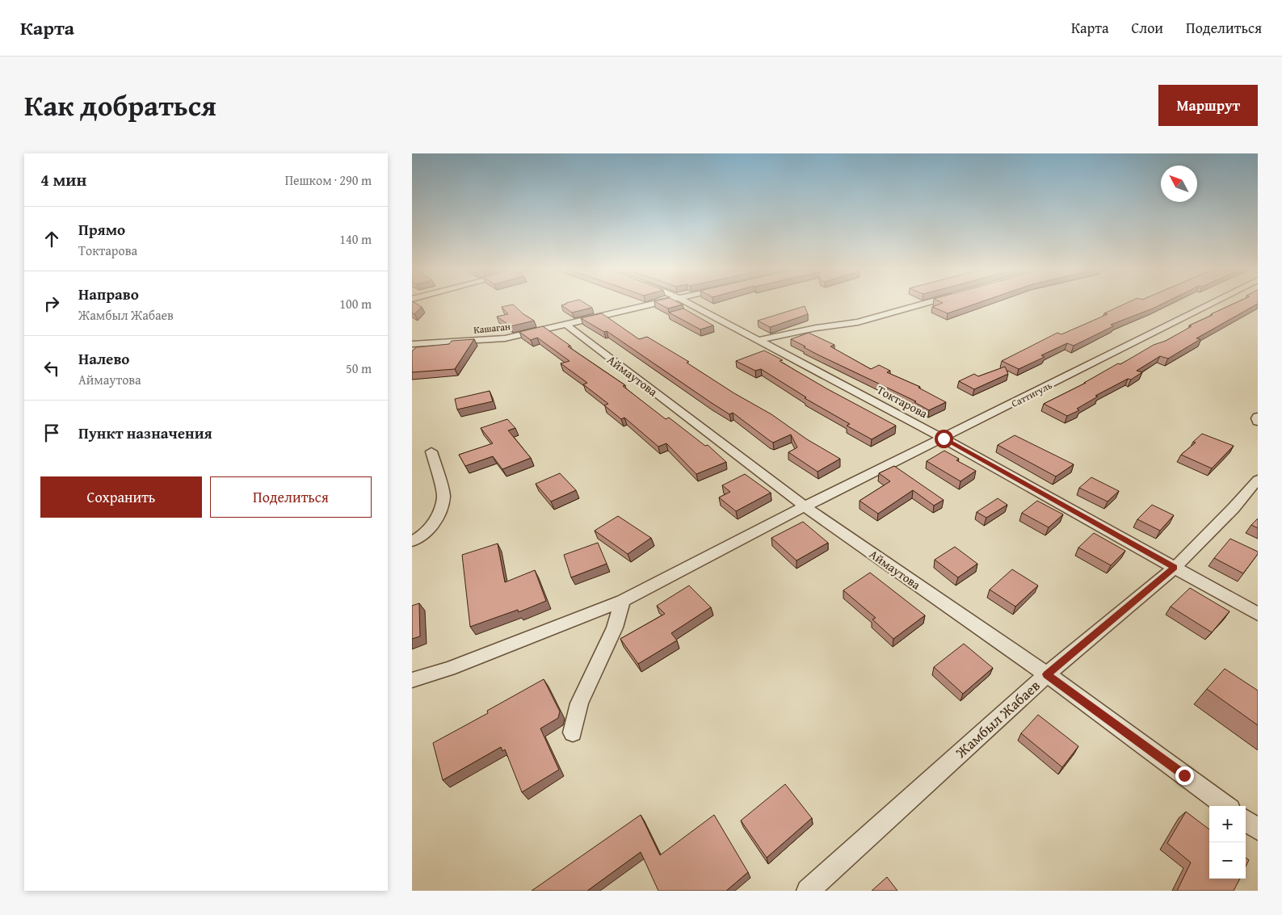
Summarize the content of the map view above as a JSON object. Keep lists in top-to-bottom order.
{
  "streets": {
    "street": [
      "Кашаган",
      "Аймаутова",
      "Саттигуль",
      "Токтарова",
      "Жамбыл Жабаев"
    ]
  },
  "crossings": [
    ["Кашаган", "Аймаутова"],
    ["Аймаутова", "Саттигуль"],
    ["Аймаутова", "Жамбыл Жабаев"],
    ["Саттигуль", "Токтарова"],
    ["Токтарова", "Жамбыл Жабаев"]
  ],
  "north": "top left",
  "page": {
    "header": "Карта",
    "nav": ["Карта", "Слои", "Поделиться"],
    "title": "Как добраться",
    "buttons": [
      "Маршрут",
      ["Сохранить", "Поделиться"]
    ],
    "heading": ["4 мин", "Пешком · 290 m"],
    "list": [
      ["Прямо", "Токтарова", "140 m"],
      ["Направо", "Жамбыл Жабаев", "100 m"],
      ["Налево", "Аймаутова", "50 m"],
      "Пункт назначения"
    ],
    "map_buttons": ["+", "−"]
  }
}
